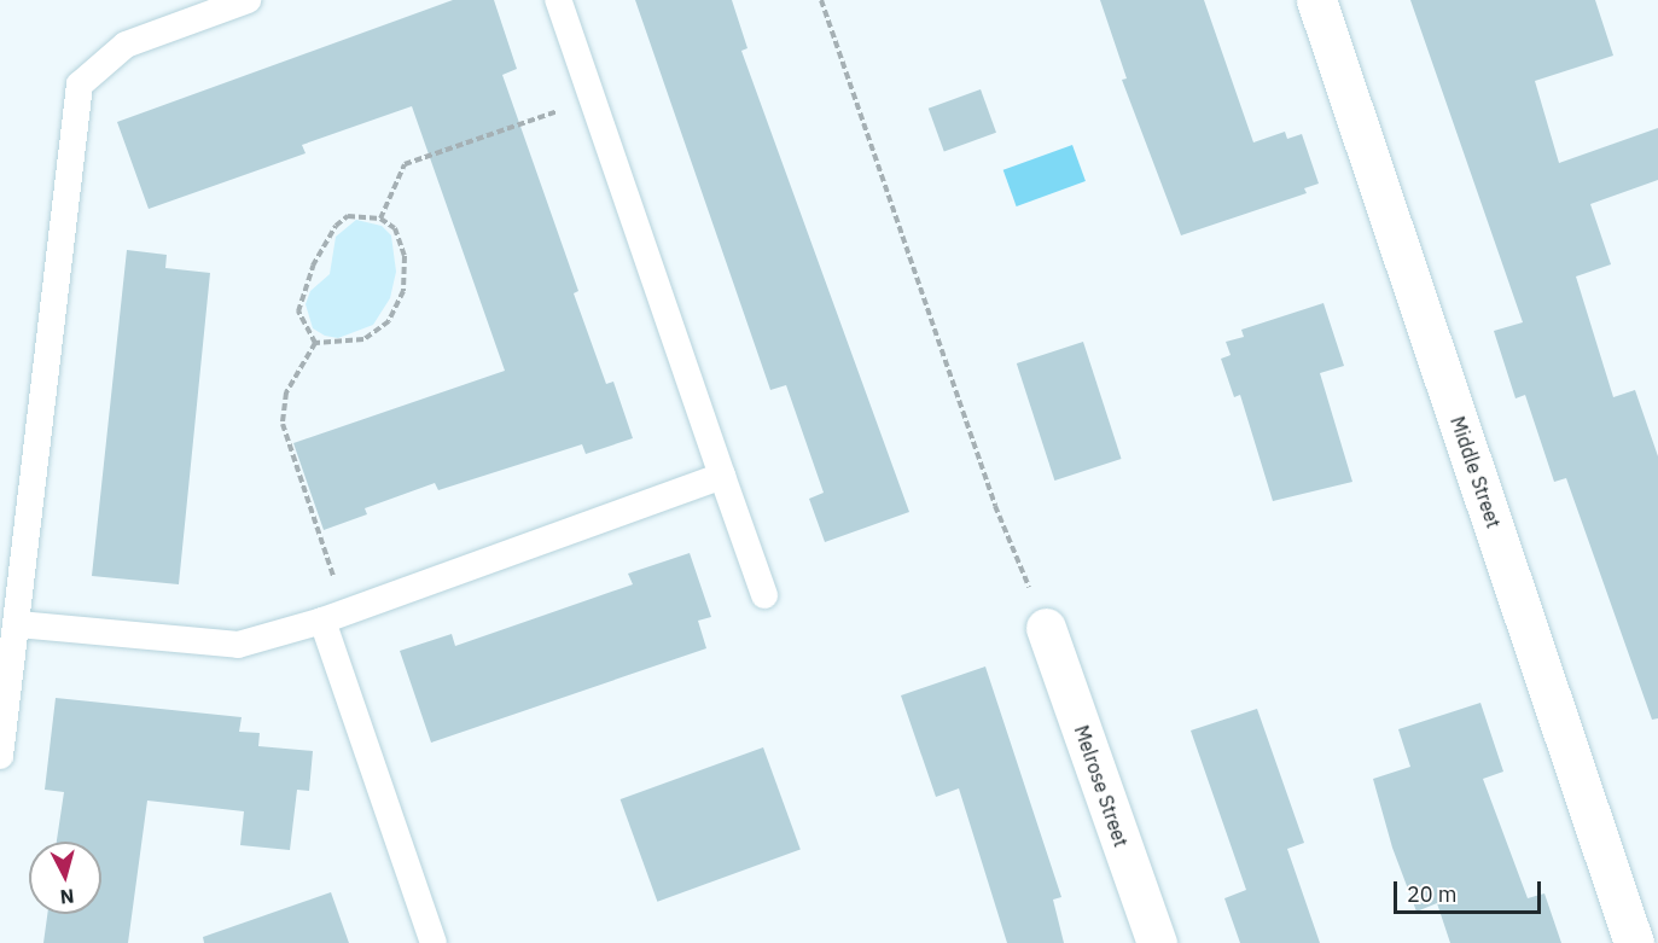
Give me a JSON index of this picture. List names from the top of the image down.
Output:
{
  "streets": {
    "street": ["Middle Street", "Melrose Street"]
  },
  "scale_bar": "20 m",
  "north": "bottom"
}
